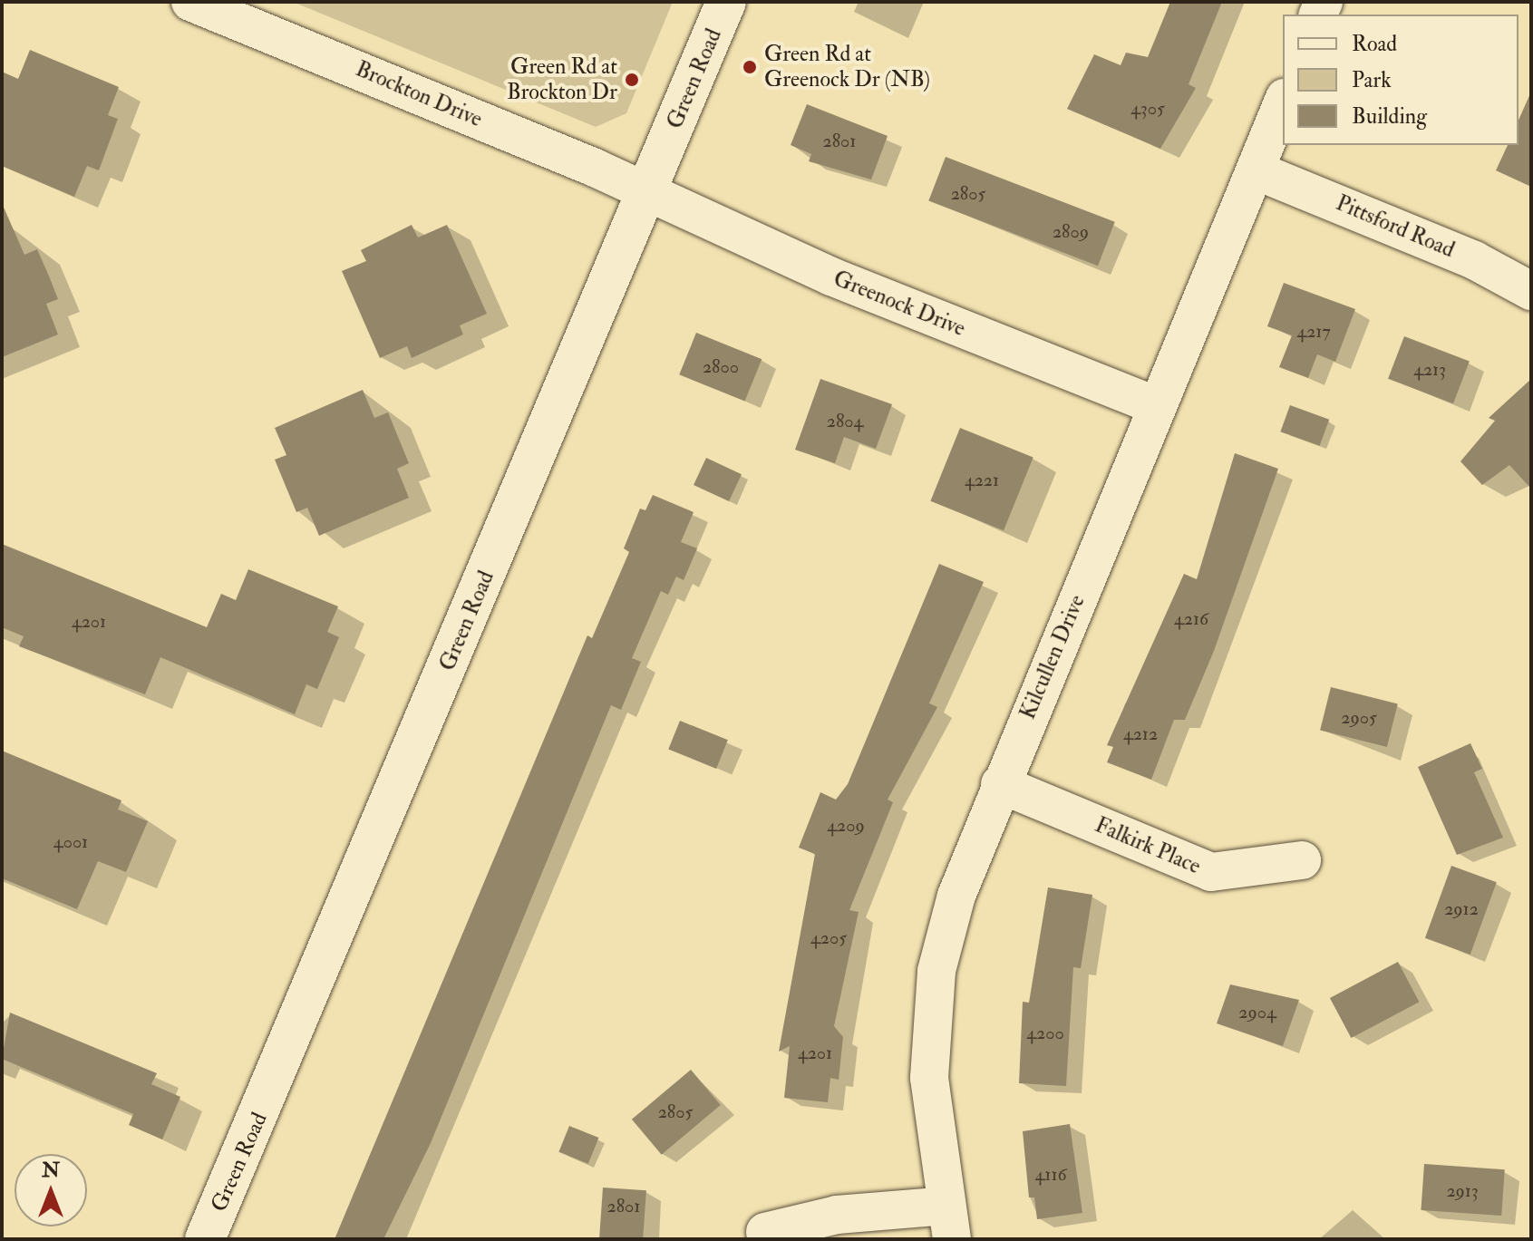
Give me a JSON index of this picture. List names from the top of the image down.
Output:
{
  "streets": {
    "street": [
      "Green Road",
      "Brockton Drive",
      "Pittsford Road",
      "Greenock Drive",
      "Kilcullen Drive",
      "Falkirk Place"
    ]
  },
  "crossings": [
    ["Green Road", "Brockton Drive"],
    ["Green Road", "Greenock Drive"],
    ["Brockton Drive", "Greenock Drive"],
    ["Pittsford Road", "Kilcullen Drive"],
    ["Greenock Drive", "Kilcullen Drive"],
    ["Kilcullen Drive", "Falkirk Place"]
  ],
  "places": ["Green Rd at Greenock Dr (NB)", "Green Rd at Brockton Dr"],
  "house_numbers": [
    "4305",
    "2801",
    "2805",
    "2809",
    "4217",
    "2800",
    "4213",
    "2804",
    "4221",
    "4216",
    "4201",
    "2905",
    "4212",
    "4209",
    "4001",
    "2912",
    "4205",
    "2904",
    "4200",
    "4201",
    "2805",
    "4116",
    "2913",
    "2801"
  ],
  "legend": ["Road", "Park", "Building"],
  "north": "top"
}
